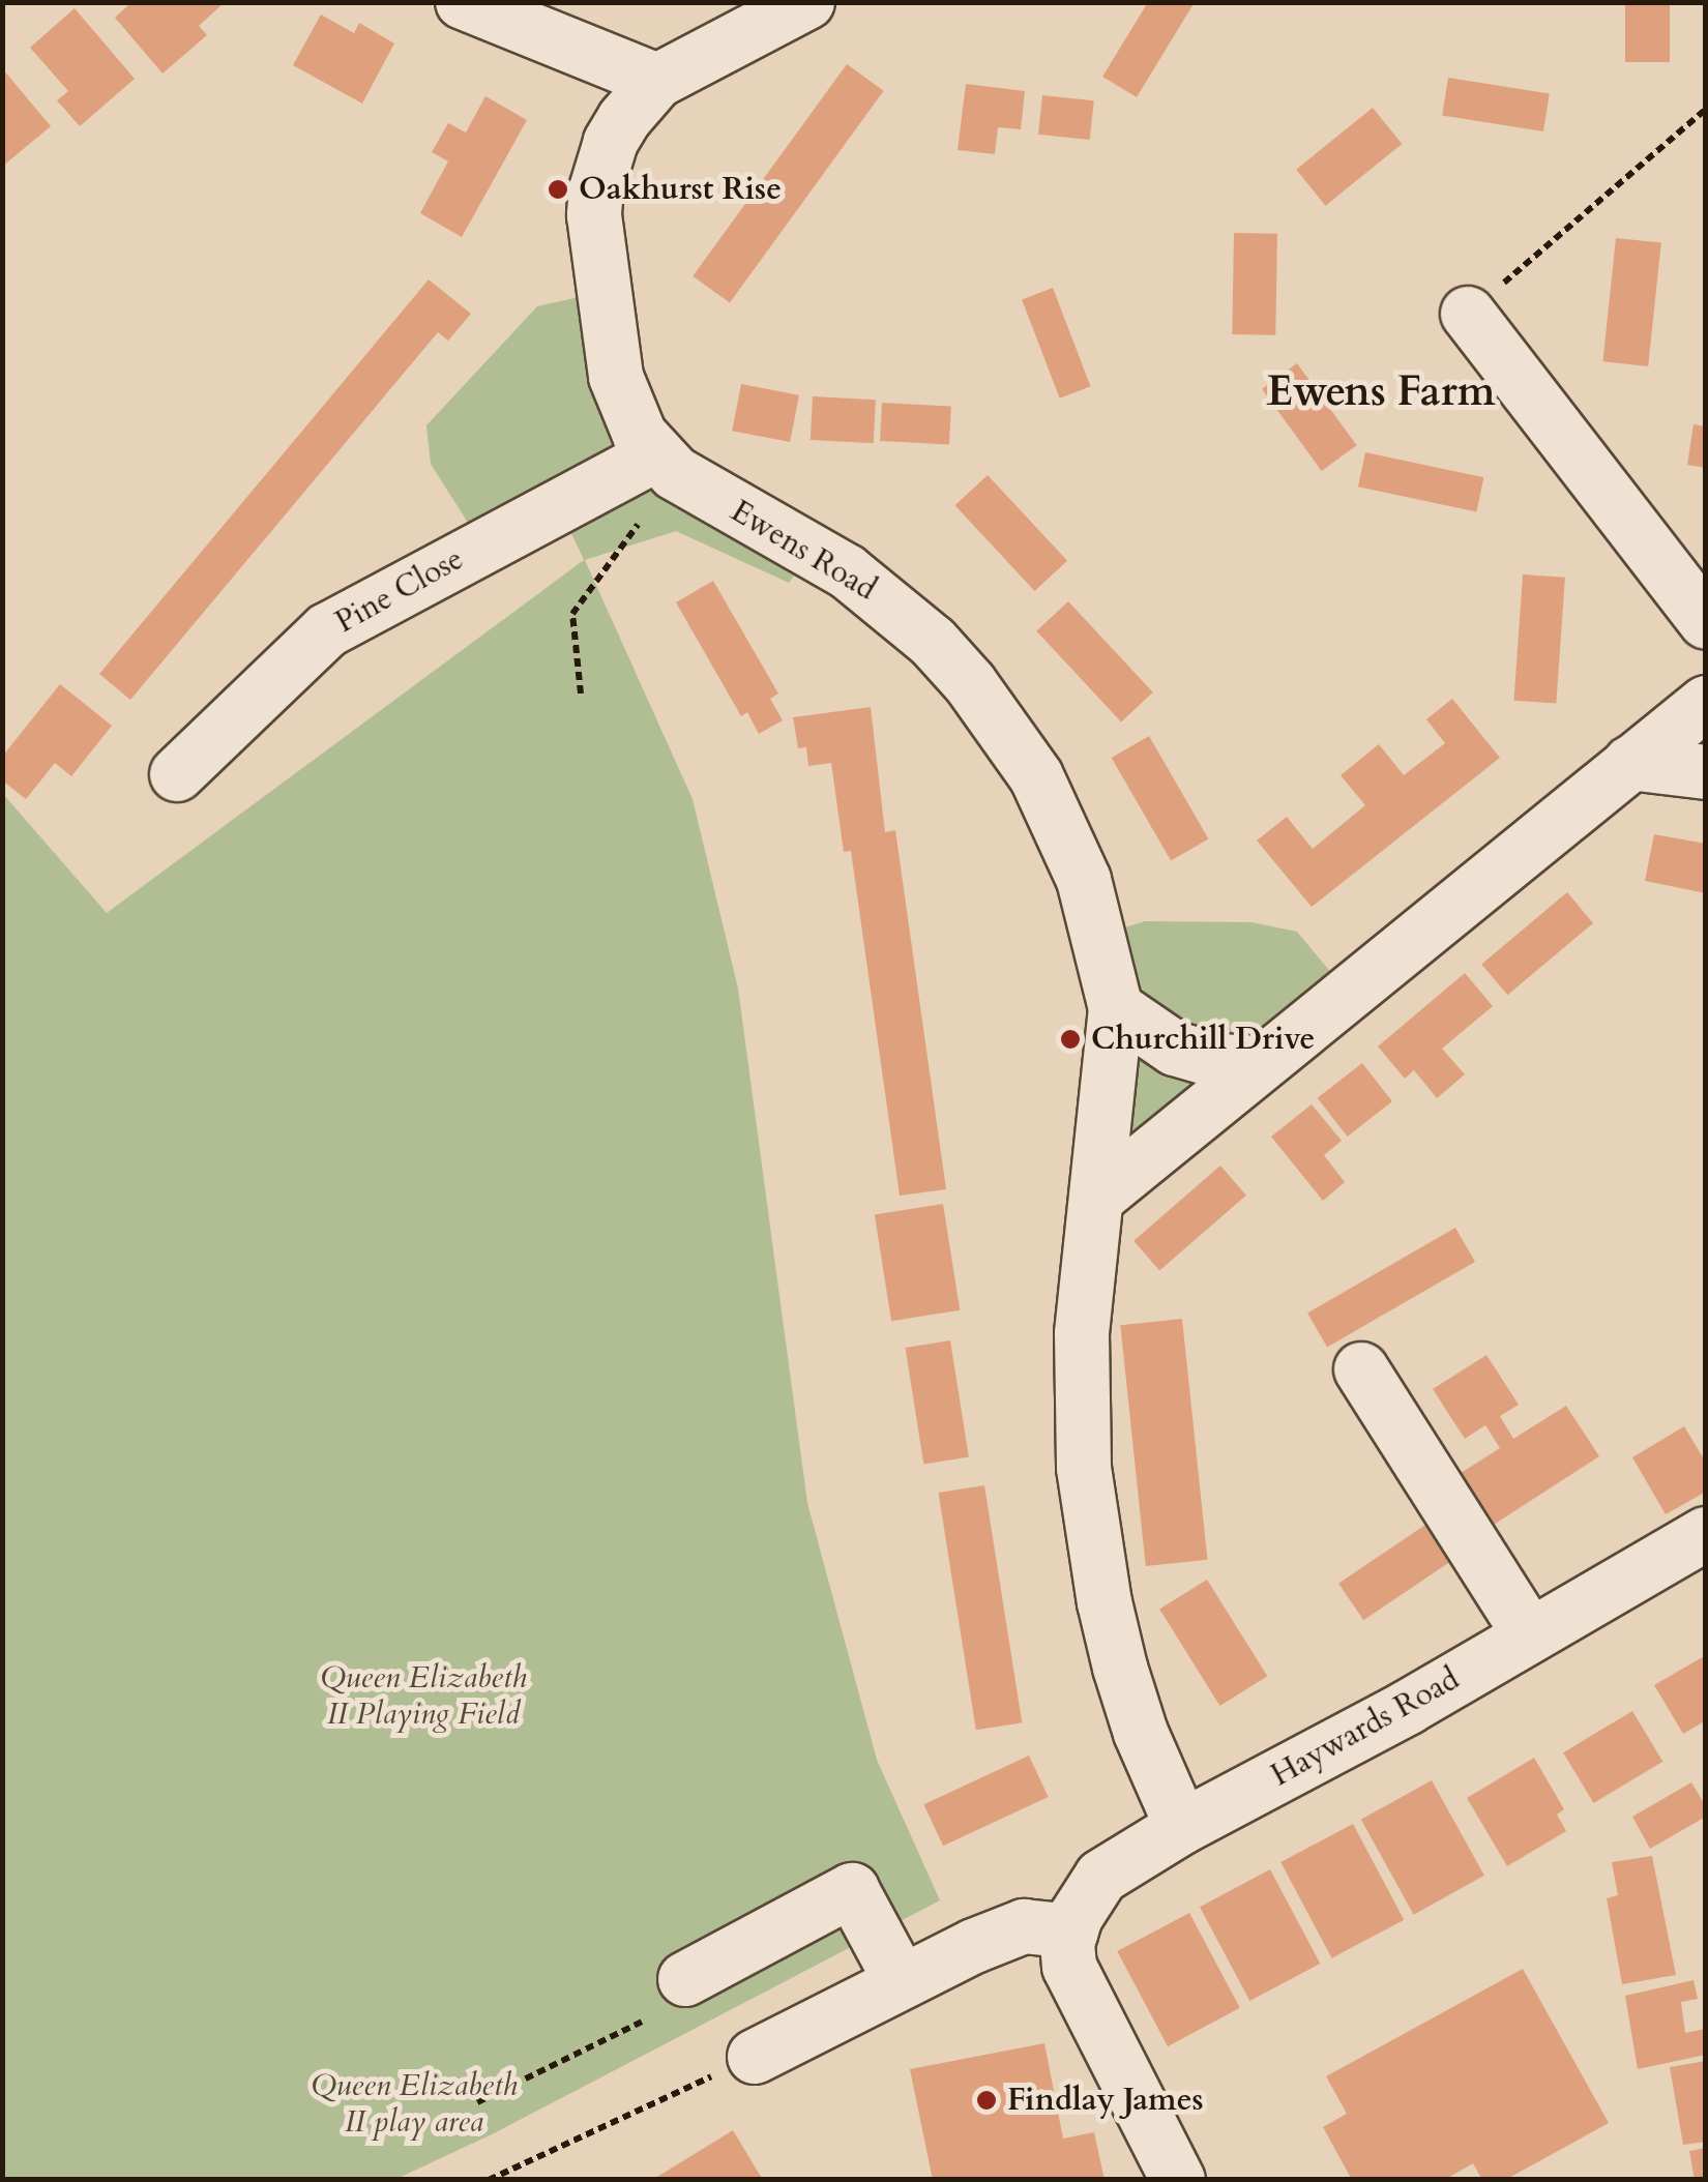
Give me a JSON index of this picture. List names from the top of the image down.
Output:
{
  "streets": {
    "street": ["Ewens Road", "Pine Close", "Haywards Road"]
  },
  "crossings": [
    ["Ewens Road", "Pine Close"]
  ],
  "districts": ["Ewens Farm"],
  "parks": ["Queen Elizabeth II Playing Field", "Queen Elizabeth II play area"],
  "places": ["Oakhurst Rise", "Churchill Drive", "Findlay James"]
}
